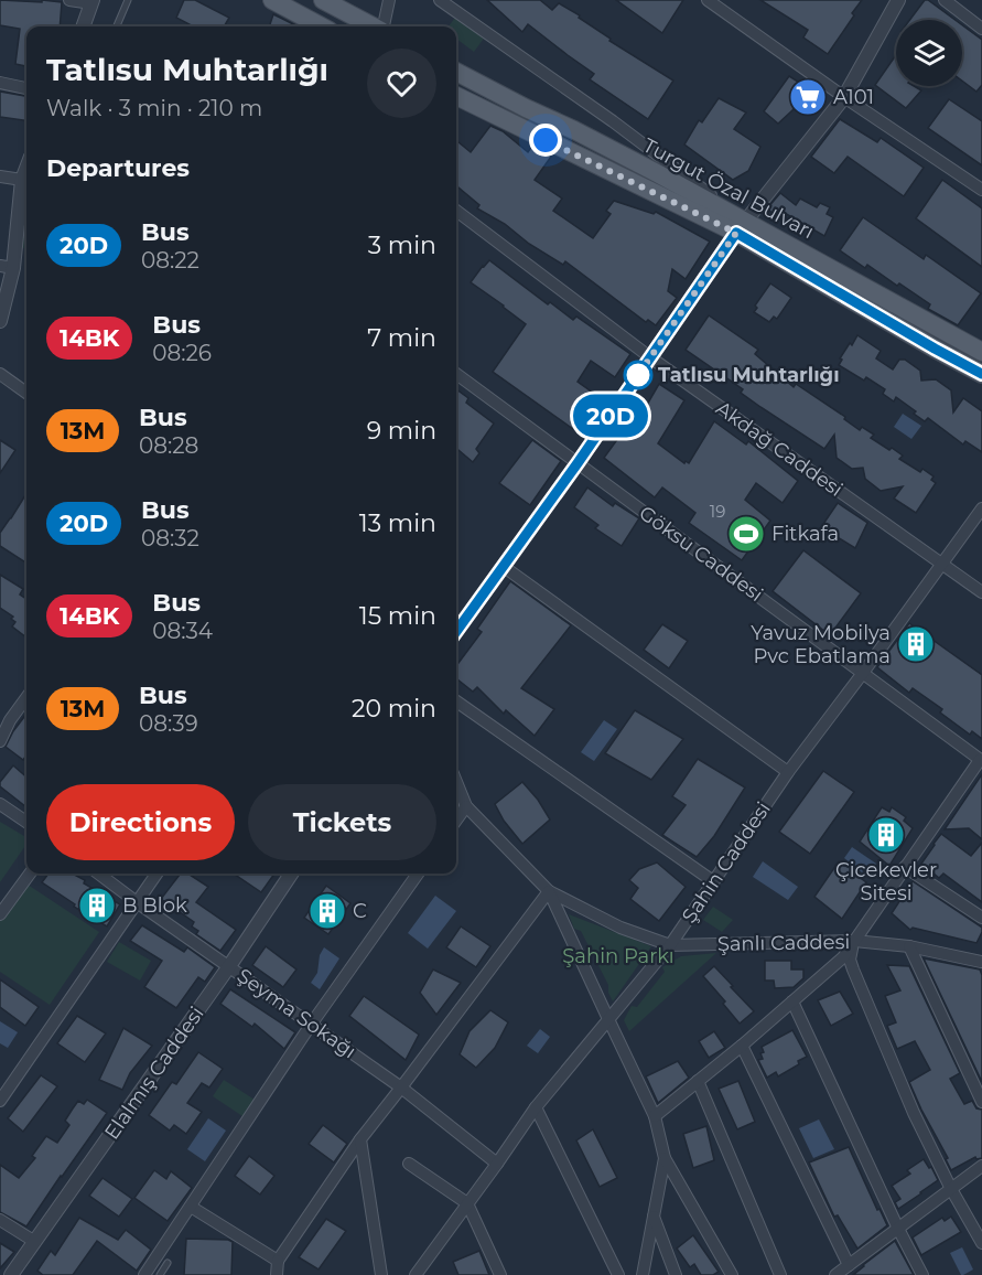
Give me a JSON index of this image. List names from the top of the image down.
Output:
{
  "streets": {
    "main road": ["Turgut Özal Bulvarı"],
    "street": [
      "Akdağ Caddesi",
      "Göksu Caddesi",
      "Şahin Caddesi",
      "Şanlı Caddesi",
      "Şeyma Sokağı",
      "Elalmış Caddesi"
    ]
  },
  "crossings": [
    ["Akdağ Caddesi", "Şahin Caddesi"],
    ["Göksu Caddesi", "Şahin Caddesi"],
    ["Şahin Caddesi", "Şanlı Caddesi"],
    ["Şahin Caddesi", "Şeyma Sokağı"],
    ["Şeyma Sokağı", "Elalmış Caddesi"]
  ],
  "parks": ["Şahin Parkı"],
  "places": {
    "supermarket": ["A101"],
    "other": ["Tatlısu Muhtarlığı"],
    "sports": ["Fitkafa"],
    "building": [
      "Yavuz Mobilya Pvc Ebatlama",
      "Çicekevler Sitesi",
      "B Blok",
      "C"
    ]
  },
  "lines": ["bus line 20D"],
  "house_numbers": ["19"],
  "page": {
    "on_map": "20D",
    "heading": [
      ["Tatlısu Muhtarlığı", "Walk · 3 min · 210 m"],
      "Departures"
    ],
    "list": [
      {
        "mark": "20D",
        "name": "Bus",
        "note": "08:22",
        "value": "3 min"
      },
      {
        "mark": "14BK",
        "name": "Bus",
        "note": "08:26",
        "value": "7 min"
      },
      {
        "mark": "13M",
        "name": "Bus",
        "note": "08:28",
        "value": "9 min"
      },
      {
        "mark": "20D",
        "name": "Bus",
        "note": "08:32",
        "value": "13 min"
      },
      {
        "mark": "14BK",
        "name": "Bus",
        "note": "08:34",
        "value": "15 min"
      },
      {
        "mark": "13M",
        "name": "Bus",
        "note": "08:39",
        "value": "20 min"
      }
    ],
    "buttons": ["Directions", "Tickets"]
  }
}
